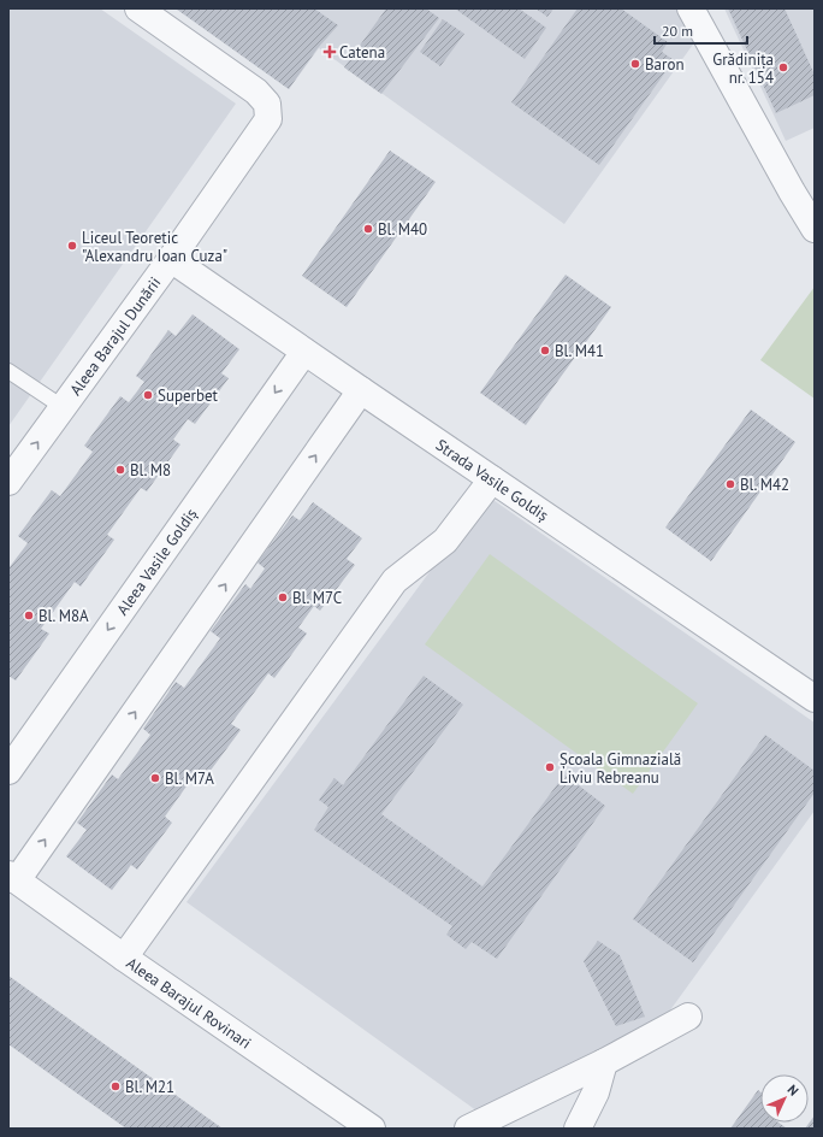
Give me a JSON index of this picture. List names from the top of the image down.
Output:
{
  "streets": {
    "street": [
      "Aleea Barajul Dunării",
      "Strada Vasile Goldiș",
      "Aleea Vasile Goldiș",
      "Aleea Barajul Rovinari"
    ]
  },
  "crossings": [
    ["Aleea Barajul Dunării", "Strada Vasile Goldiș"],
    ["Strada Vasile Goldiș", "Aleea Vasile Goldiș"]
  ],
  "places": {
    "health": ["Catena"],
    "other": [
      "Baron",
      "Grădinița nr. 154",
      "Bl. M40",
      "Liceul Teoretic \"Alexandru Ioan Cuza\"",
      "Bl. M41",
      "Superbet",
      "Bl. M8",
      "Bl. M42",
      "Bl. M7C",
      "Bl. M8A",
      "Școala Gimnazială Liviu Rebreanu",
      "Bl. M7A",
      "Bl. M21"
    ]
  },
  "scale_bar": "20 m",
  "north": "top right"
}
